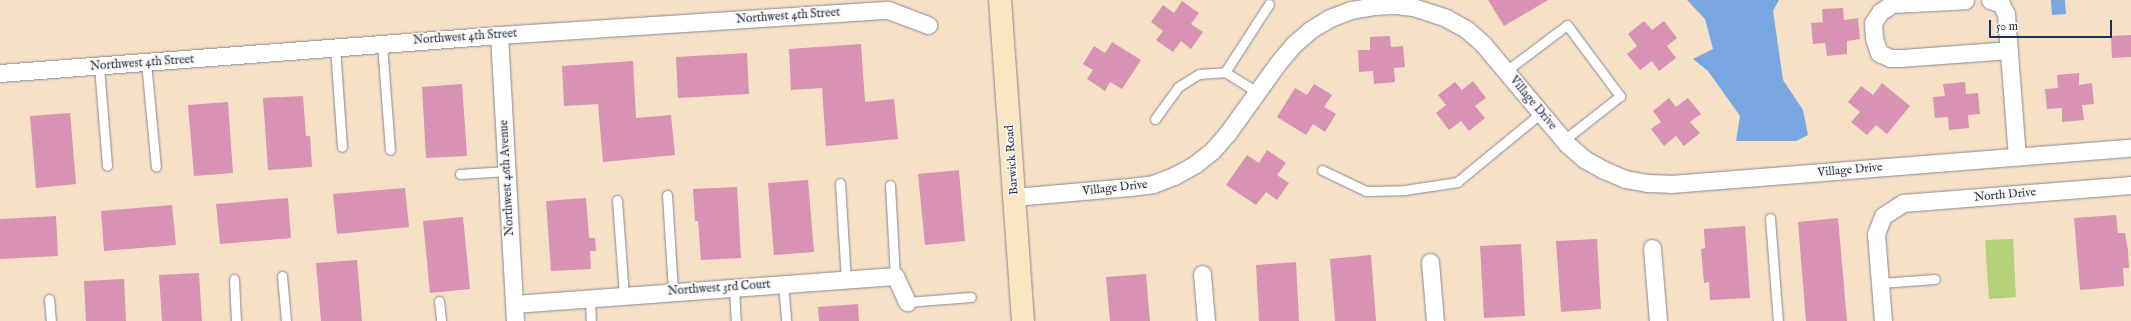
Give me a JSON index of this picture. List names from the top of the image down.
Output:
{
  "streets": {
    "street": [
      "Northwest 4th Street",
      "Village Drive",
      "Barwick Road",
      "Northwest 46th Avenue",
      "North Drive",
      "Northwest 3rd Court"
    ]
  },
  "crossings": [
    ["Northwest 4th Street", "Northwest 46th Avenue"],
    ["Village Drive", "Barwick Road"],
    ["Northwest 46th Avenue", "Northwest 3rd Court"]
  ],
  "scale_bar": "50 m"
}
